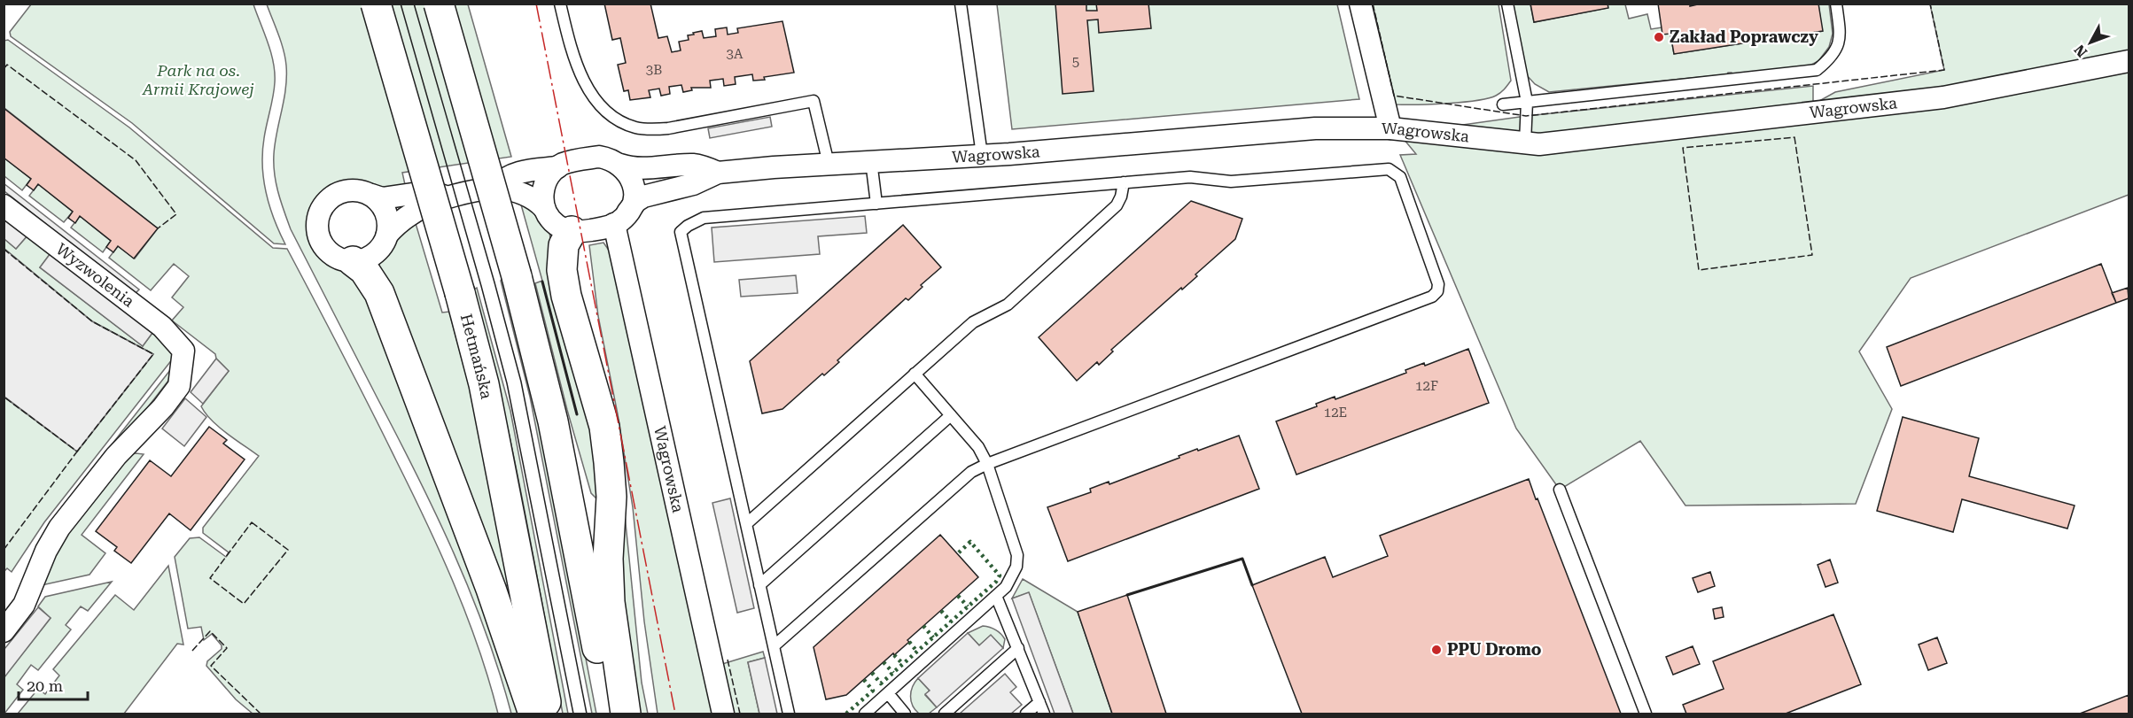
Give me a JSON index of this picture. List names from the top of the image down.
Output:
{
  "streets": {
    "street": ["Wagrowska", "Wyzwolenia", "Hetmańska"]
  },
  "parks": ["Park na os. Armii Krajowej"],
  "places": ["Zakład Poprawczy", "PPU Dromo"],
  "house_numbers": [
    "3A",
    "5",
    "3B",
    "12F",
    "12E"
  ],
  "scale_bar": "20 m",
  "north": "bottom left"
}
